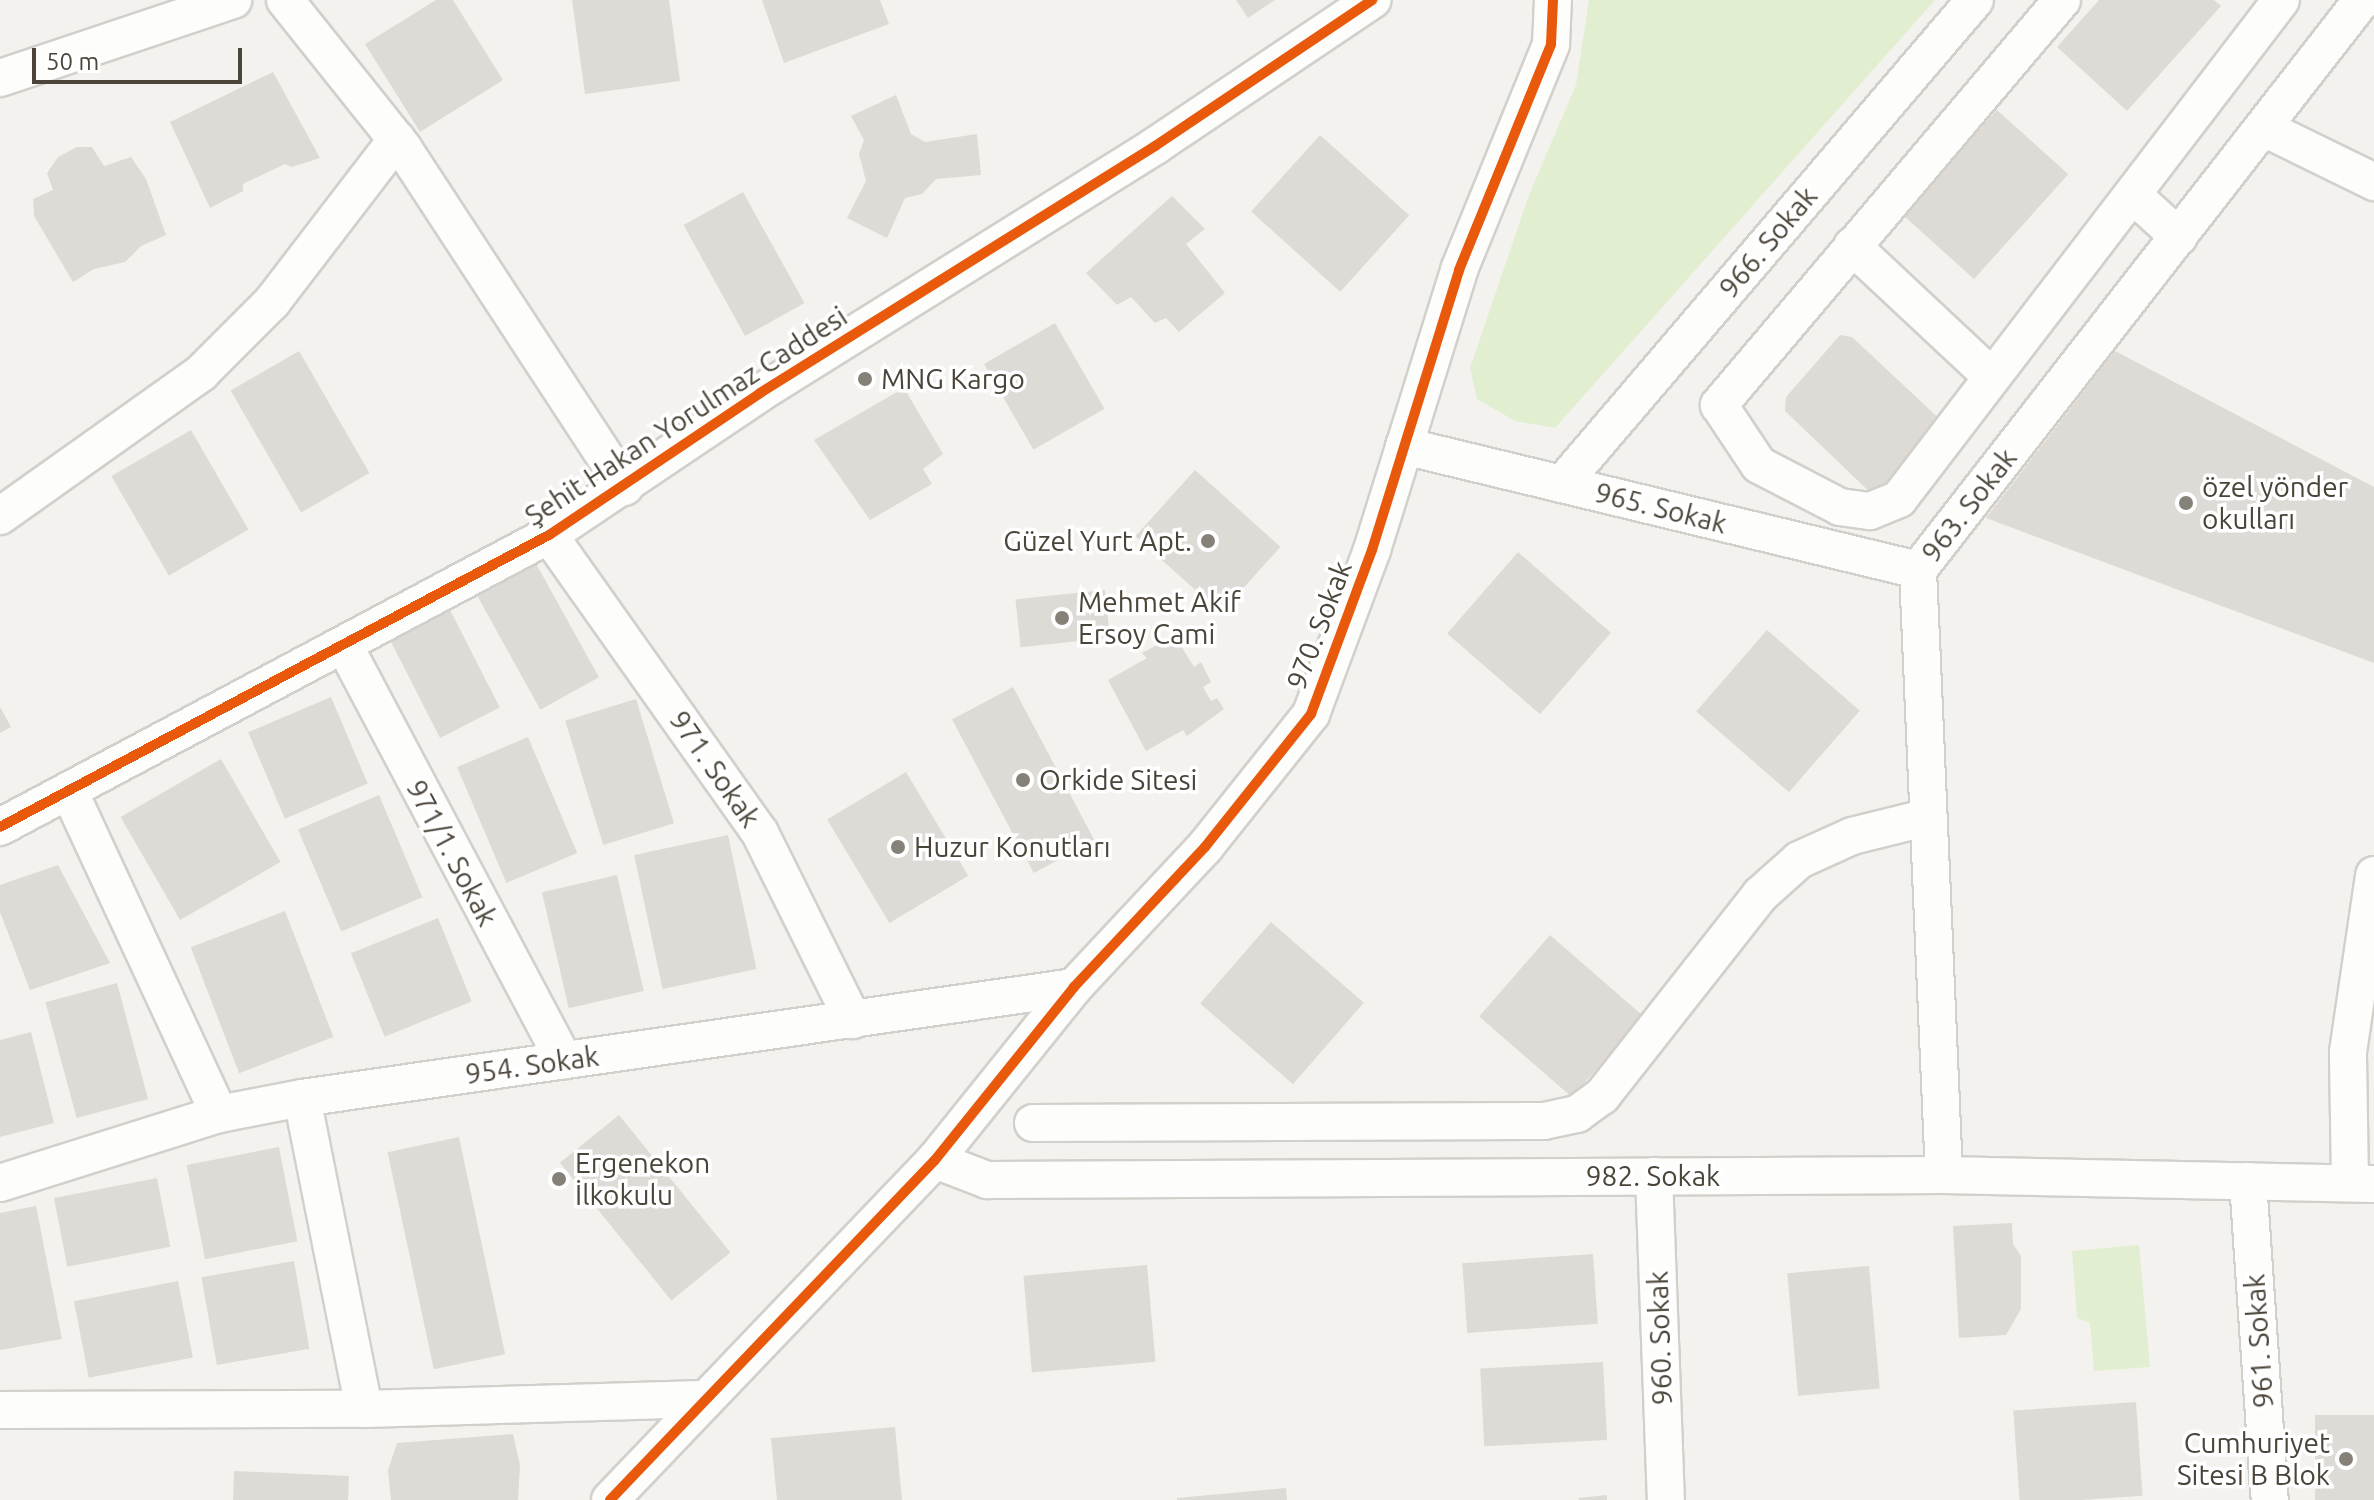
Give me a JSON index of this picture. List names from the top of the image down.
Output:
{
  "streets": {
    "street": [
      "966. Sokak",
      "Şehit Hakan Yorulmaz Caddesi",
      "963. Sokak",
      "965. Sokak",
      "970. Sokak",
      "971. Sokak",
      "971/1. Sokak",
      "954. Sokak",
      "982. Sokak",
      "960. Sokak",
      "961. Sokak"
    ]
  },
  "crossings": [
    ["966. Sokak", "965. Sokak"],
    ["Şehit Hakan Yorulmaz Caddesi", "971. Sokak"],
    ["Şehit Hakan Yorulmaz Caddesi", "971/1. Sokak"],
    ["963. Sokak", "965. Sokak"],
    ["963. Sokak", "982. Sokak"],
    ["965. Sokak", "970. Sokak"],
    ["970. Sokak", "954. Sokak"],
    ["970. Sokak", "982. Sokak"],
    ["971. Sokak", "954. Sokak"],
    ["971/1. Sokak", "954. Sokak"],
    ["982. Sokak", "960. Sokak"],
    ["982. Sokak", "961. Sokak"]
  ],
  "places": [
    "MNG Kargo",
    "özel yönder okulları",
    "Güzel Yurt Apt.",
    "Mehmet Akif Ersoy Cami",
    "Orkide Sitesi",
    "Huzur Konutları",
    "Ergenekon İlkokulu",
    "Cumhuriyet Sitesi B Blok"
  ],
  "scale_bar": "50 m"
}
